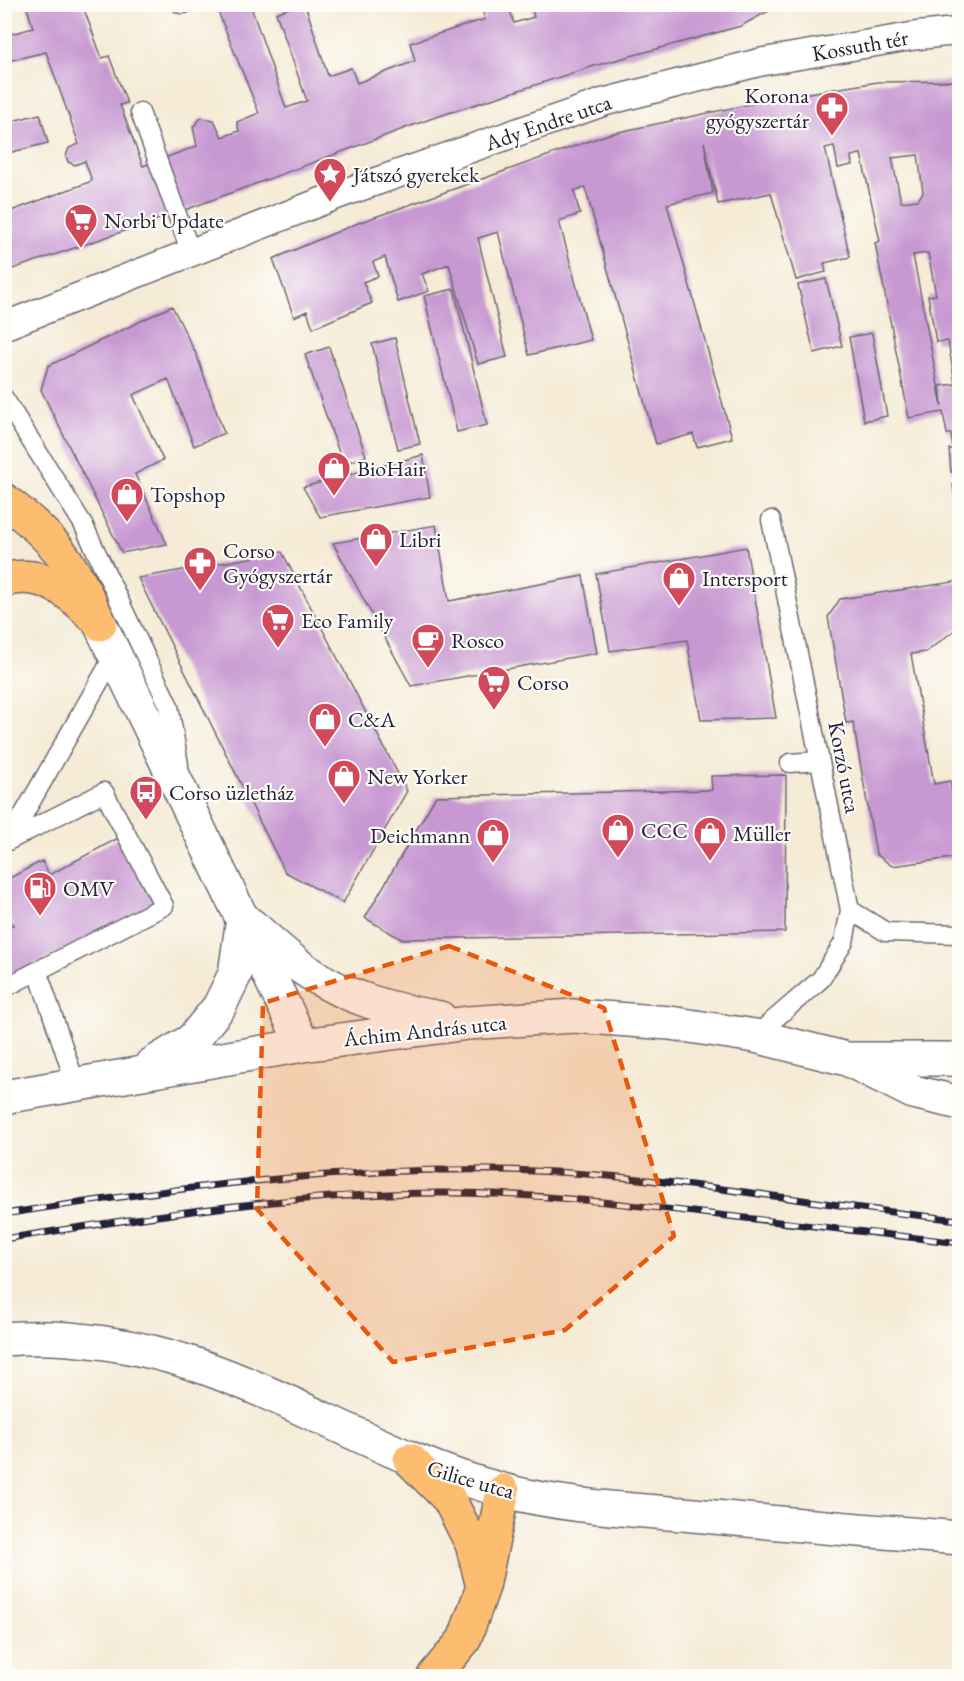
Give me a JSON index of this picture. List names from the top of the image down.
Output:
{
  "streets": {
    "street": [
      "Kossuth tér",
      "Ady Endre utca",
      "Áchim András utca",
      "Gilice utca"
    ],
    "lane": ["Korzó utca"]
  },
  "crossings": [
    ["Kossuth tér", "Ady Endre utca"]
  ],
  "places": {
    "pharmacy": ["Korona gyógyszertár", "Corso Gyógyszertár"],
    "place": ["Játszó gyerekek"],
    "supermarket": ["Norbi Update", "Eco Family", "Corso"],
    "shop": [
      "BioHair",
      "Topshop",
      "Libri",
      "Intersport",
      "C&A",
      "New Yorker",
      "CCC",
      "Müller",
      "Deichmann"
    ],
    "cafe": ["Rosco"],
    "bus stop": ["Corso üzletház"],
    "fuel station": ["OMV"]
  }
}
